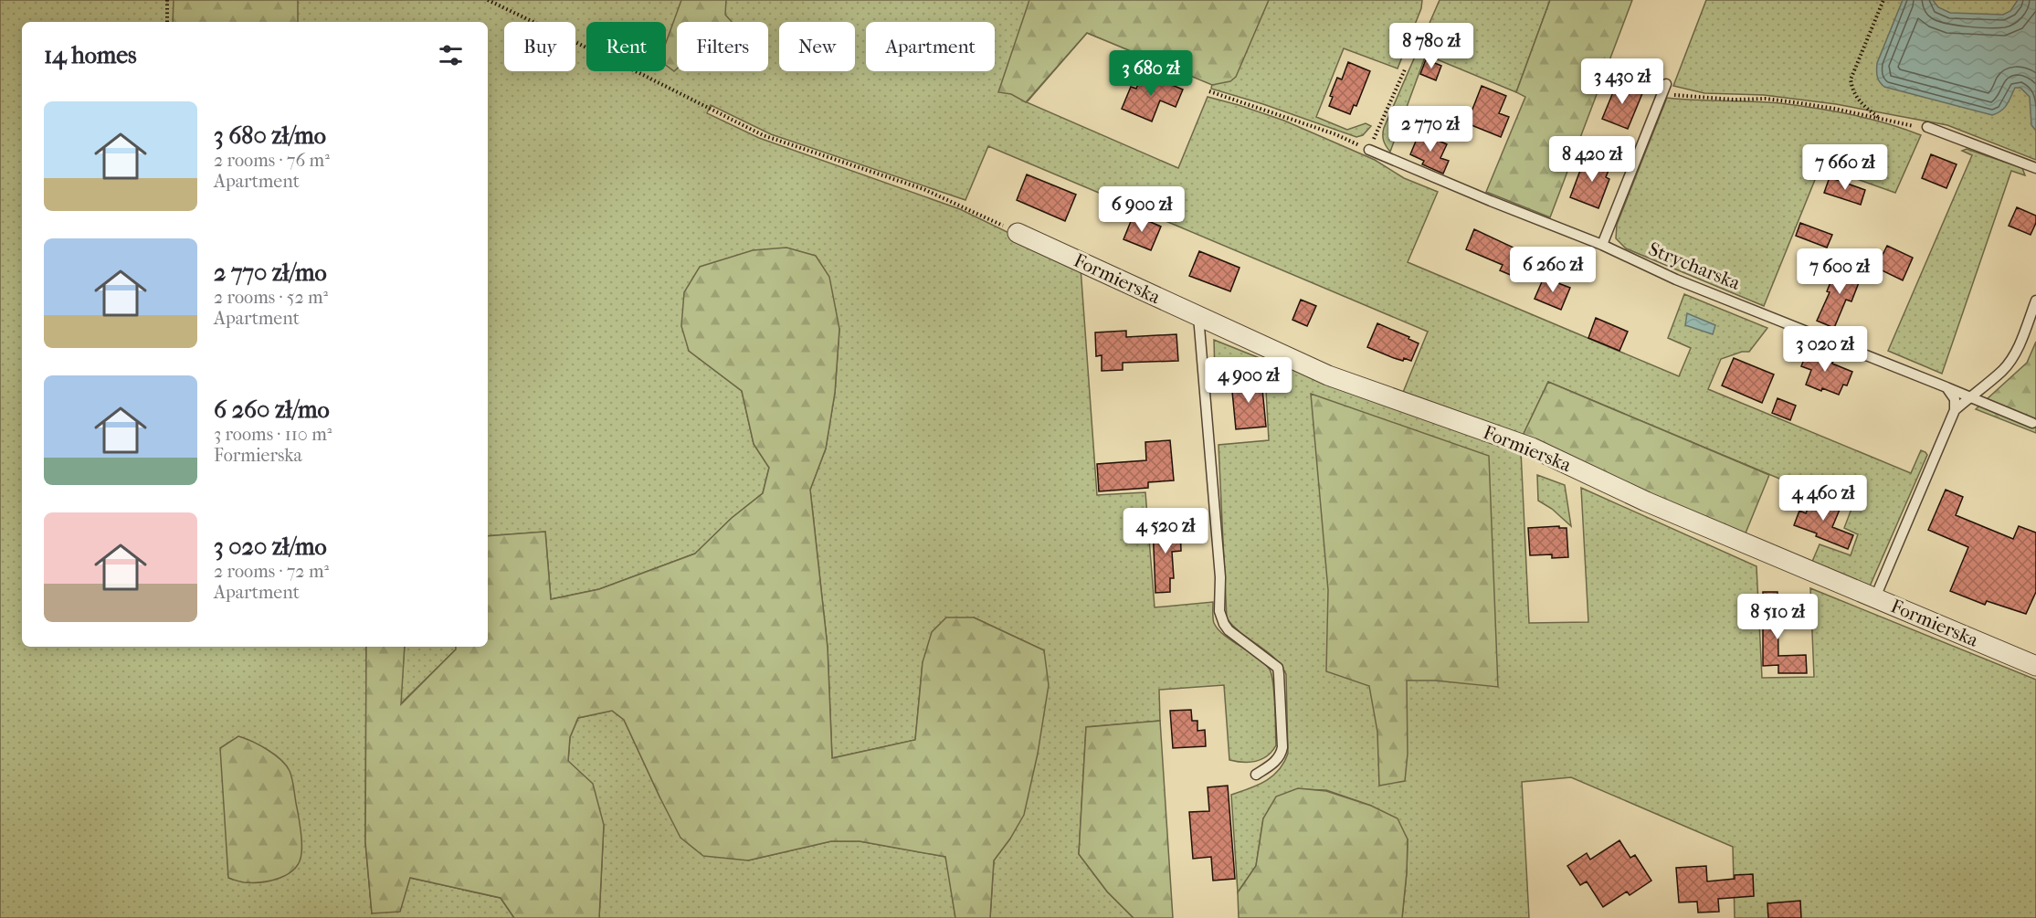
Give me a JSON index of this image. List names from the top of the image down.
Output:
{
  "streets": {
    "street": ["Formierska"],
    "lane": ["Strycharska"]
  },
  "page": {
    "chip": [
      "Buy",
      "Rent",
      "Filters",
      "New",
      "Apartment"
    ],
    "heading": "14 homes",
    "price": [
      "8 780 zł",
      "3 680 zł",
      "3 430 zł",
      "2 770 zł",
      "8 420 zł",
      "7 660 zł",
      "6 900 zł",
      "6 260 zł",
      "7 600 zł",
      "3 020 zł",
      "4 900 zł",
      "4 460 zł",
      "4 520 zł",
      "8 510 zł"
    ],
    "list": [
      {
        "name": "3 680 zł/mo",
        "note": "2 rooms · 76 m² · Apartment"
      },
      {
        "name": "2 770 zł/mo",
        "note": "2 rooms · 52 m² · Apartment"
      },
      {
        "name": "6 260 zł/mo",
        "note": "3 rooms · 110 m² · Formierska"
      },
      {
        "name": "3 020 zł/mo",
        "note": "2 rooms · 72 m² · Apartment"
      }
    ]
  }
}
